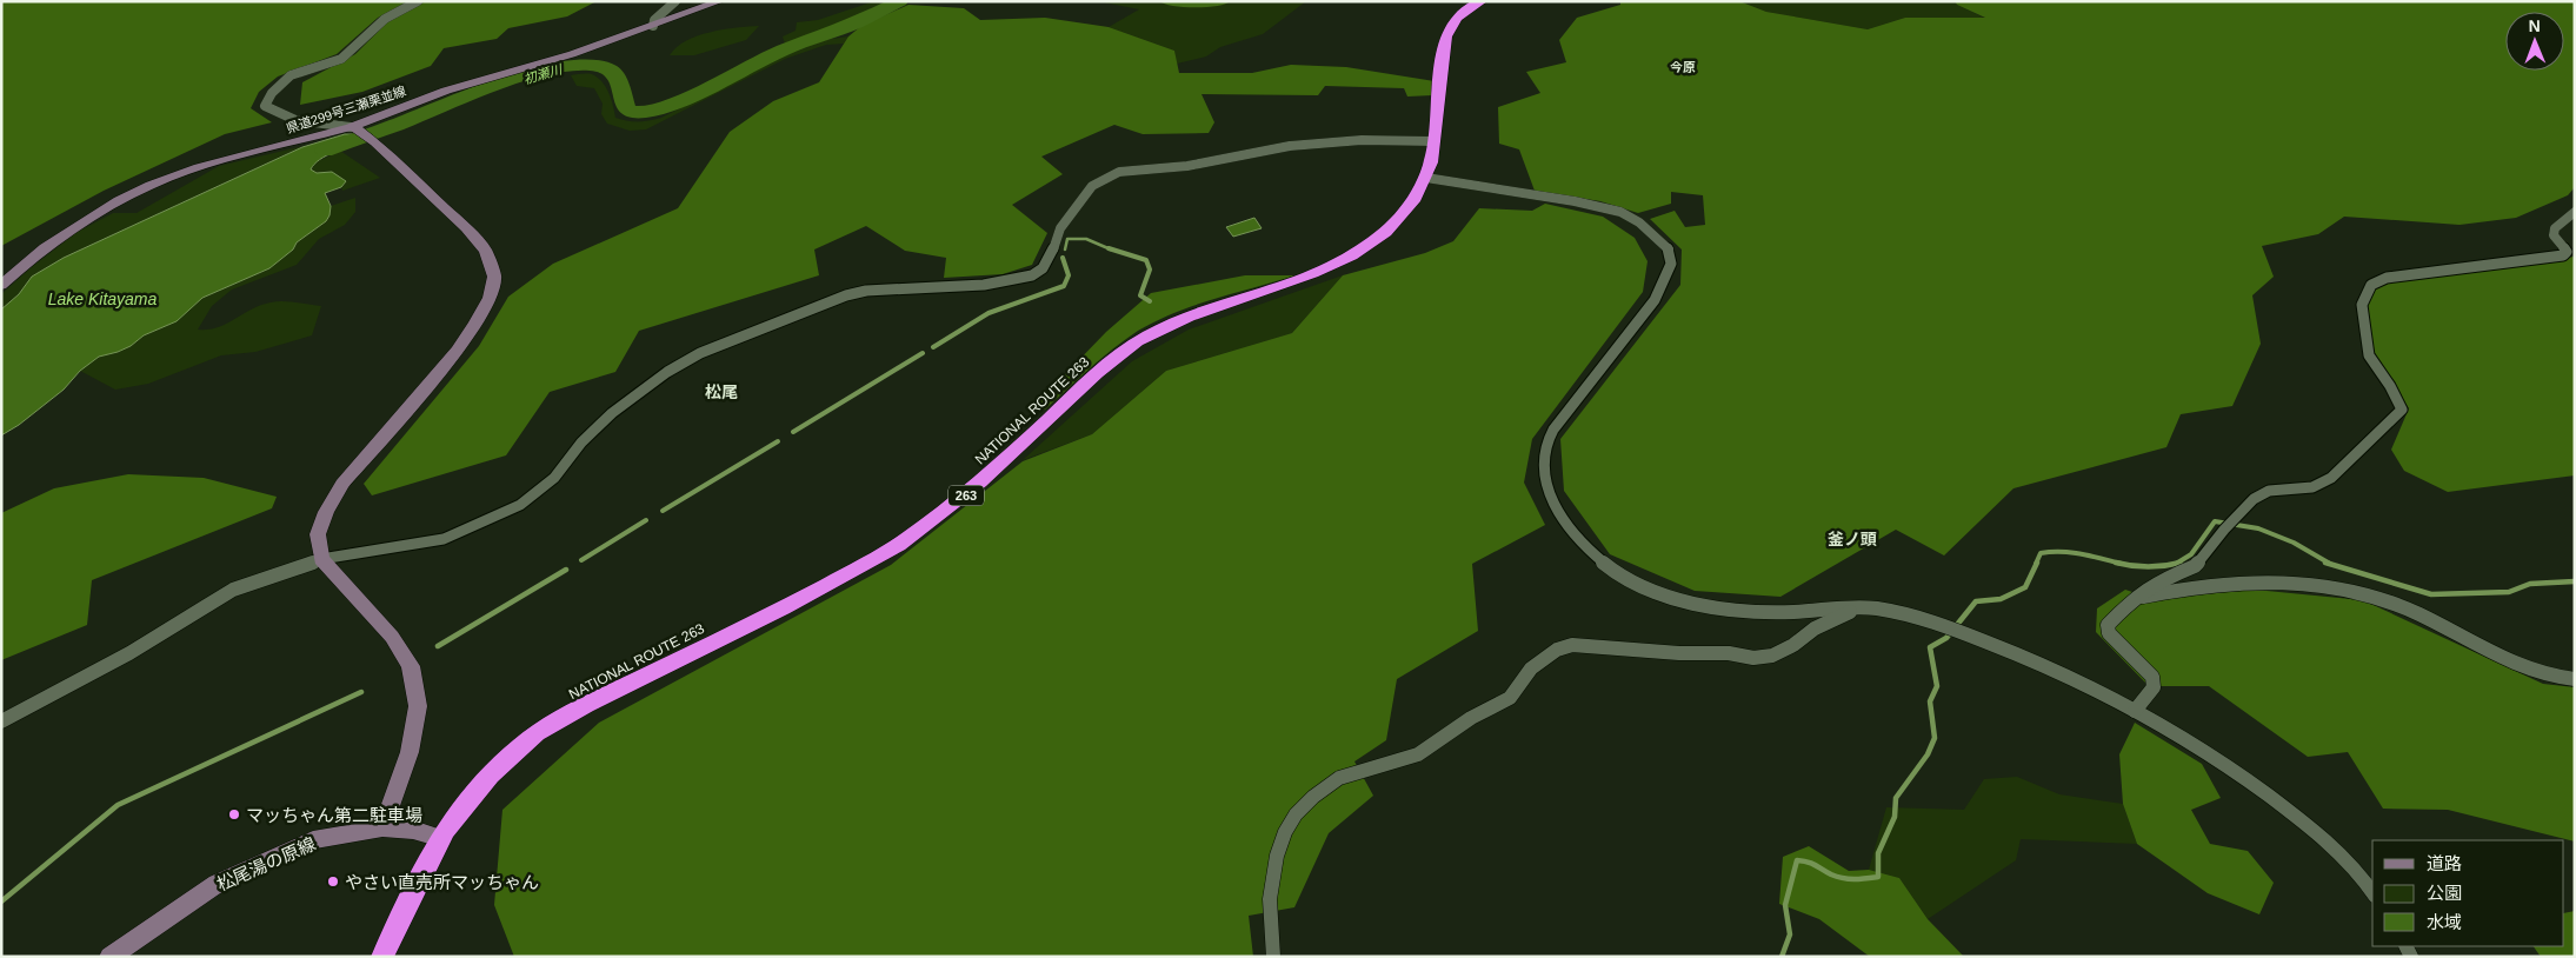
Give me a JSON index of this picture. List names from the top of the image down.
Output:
{
  "streets": {
    "highway": ["NATIONAL ROUTE 263", "263"],
    "street": ["県道299号三瀬栗並線", "松尾湯の原線"]
  },
  "crossings": [
    ["NATIONAL ROUTE 263", "松尾湯の原線"]
  ],
  "districts": ["今原", "松尾", "釜ノ頭"],
  "water": ["初瀬川", "Lake Kitayama"],
  "places": ["マッちゃん第二駐車場", "やさい直売所マッちゃん"],
  "legend": ["道路", "公園", "水域"],
  "north": "top"
}
